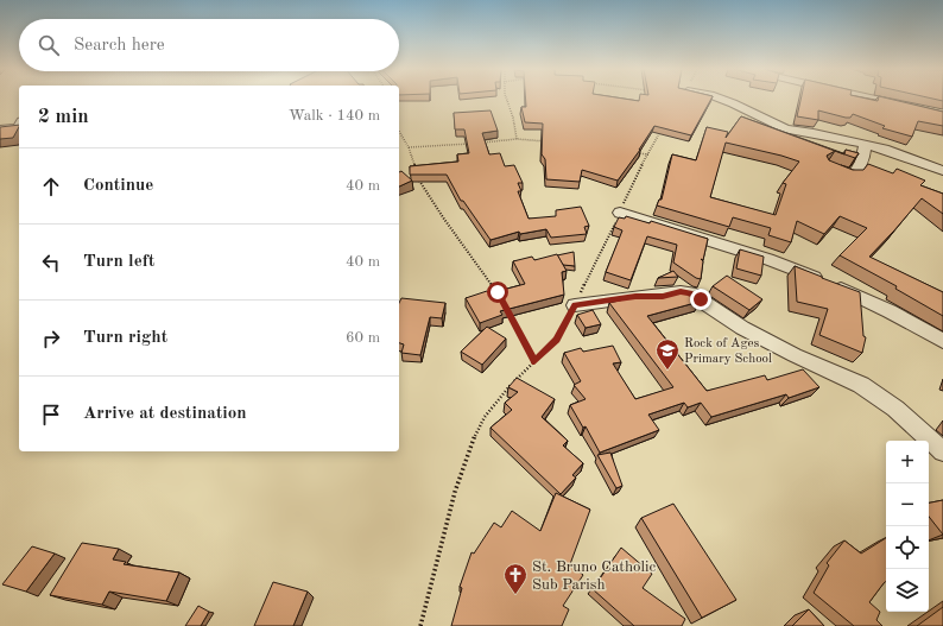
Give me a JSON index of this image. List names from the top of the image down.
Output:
{
  "places": {
    "school or university": ["Rock of Ages Primary School"],
    "church": ["St. Bruno Catholic Sub Parish"]
  },
  "page": {
    "search": "Search here",
    "heading": ["2 min", "Walk · 140 m"],
    "list": [
      ["Continue", "40 m"],
      ["Turn left", "40 m"],
      ["Turn right", "60 m"],
      "Arrive at destination"
    ],
    "map_buttons": ["+", "−"]
  }
}
